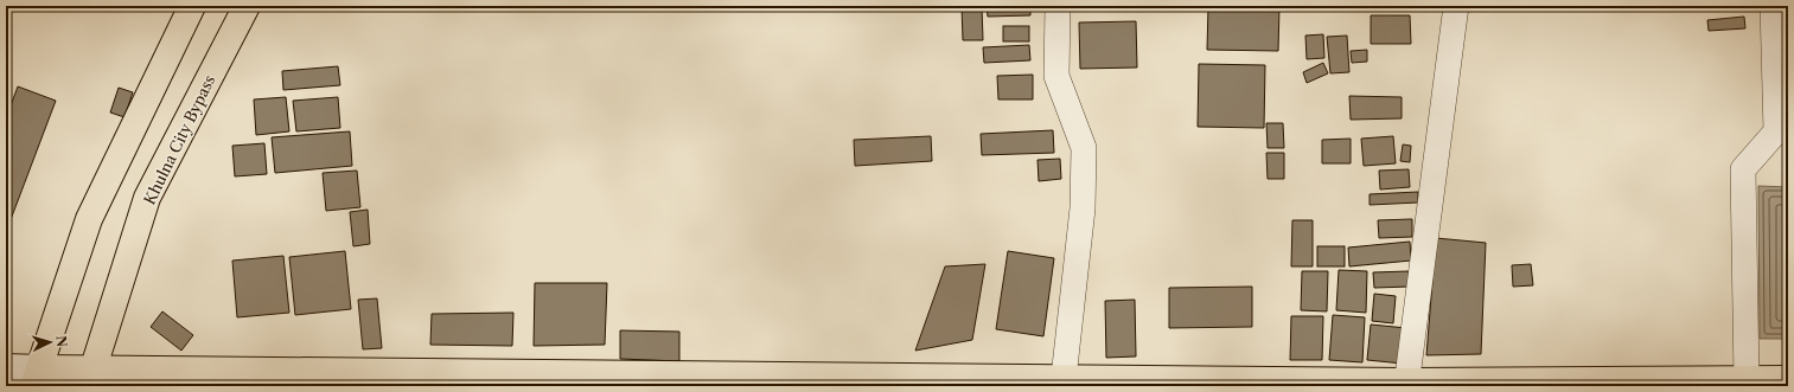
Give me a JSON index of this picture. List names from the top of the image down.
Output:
{
  "streets": {
    "main road": ["Khulna City Bypass"]
  },
  "north": "right"
}
